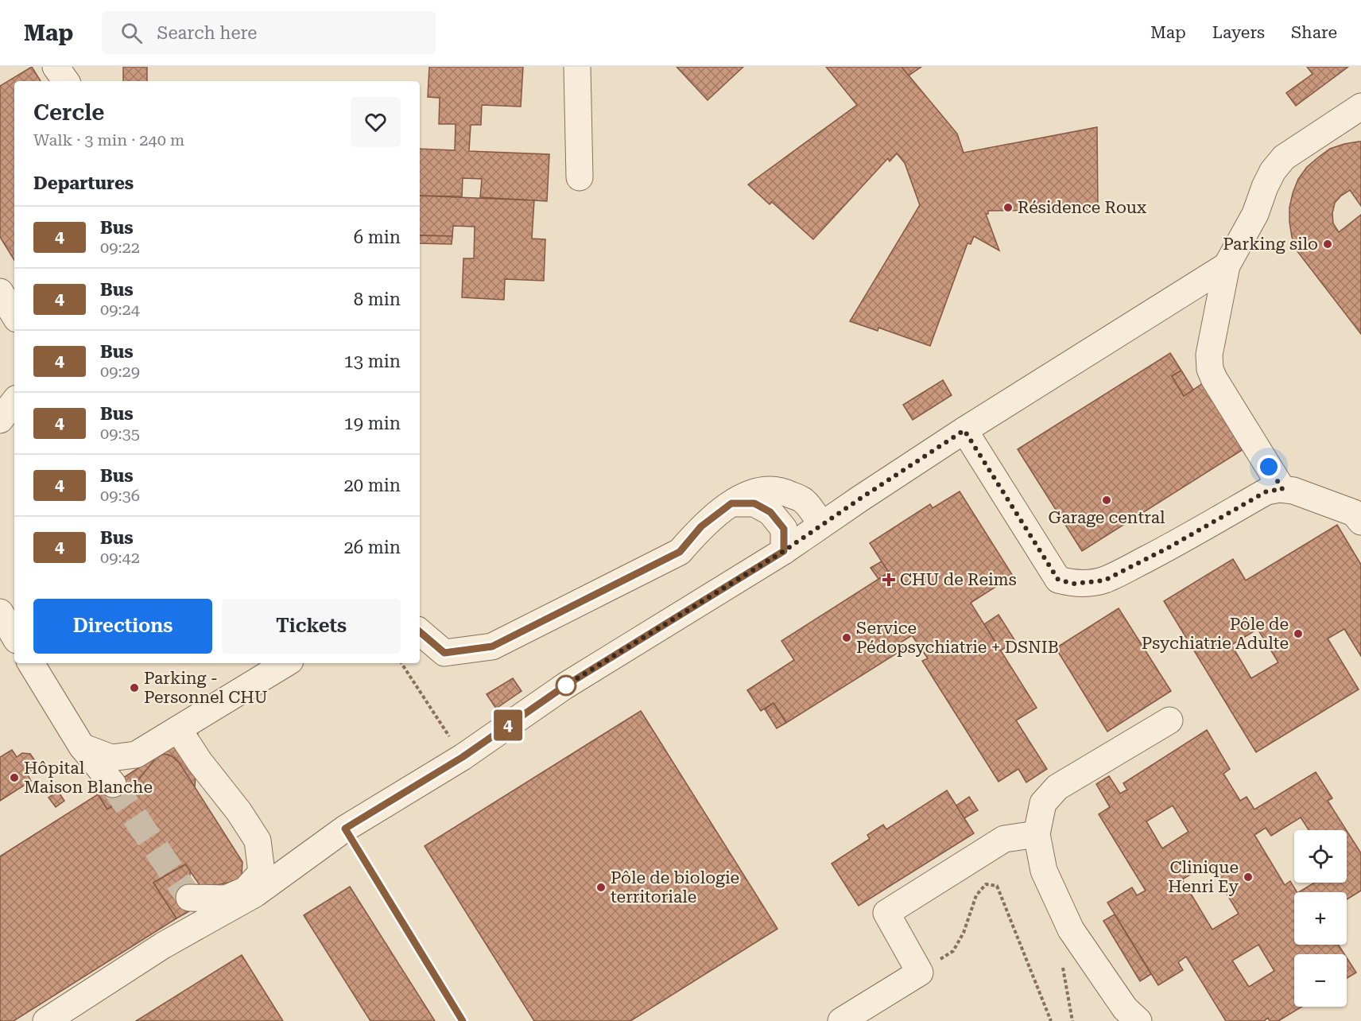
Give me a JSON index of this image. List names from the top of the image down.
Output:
{
  "places": {
    "other": [
      "Résidence Roux",
      "Parking silo",
      "Garage central",
      "Pôle de Psychiatrie Adulte",
      "Service Pédopsychiatrie + DSNIB",
      "Parking - Personnel CHU",
      "Hôpital Maison Blanche",
      "Clinique Henri Ey",
      "Pôle de biologie territoriale"
    ],
    "health": ["CHU de Reims"]
  },
  "lines": ["bus line 4"],
  "page": {
    "header": "Map",
    "search": "Search here",
    "nav": ["Map", "Layers", "Share"],
    "on_map": "4",
    "heading": [
      ["Cercle", "Walk · 3 min · 240 m"],
      "Departures"
    ],
    "list": [
      {
        "mark": "4",
        "name": "Bus",
        "note": "09:22",
        "value": "6 min"
      },
      {
        "mark": "4",
        "name": "Bus",
        "note": "09:24",
        "value": "8 min"
      },
      {
        "mark": "4",
        "name": "Bus",
        "note": "09:29",
        "value": "13 min"
      },
      {
        "mark": "4",
        "name": "Bus",
        "note": "09:35",
        "value": "19 min"
      },
      {
        "mark": "4",
        "name": "Bus",
        "note": "09:36",
        "value": "20 min"
      },
      {
        "mark": "4",
        "name": "Bus",
        "note": "09:42",
        "value": "26 min"
      }
    ],
    "buttons": ["Directions", "Tickets"],
    "map_buttons": ["+", "−"]
  }
}
